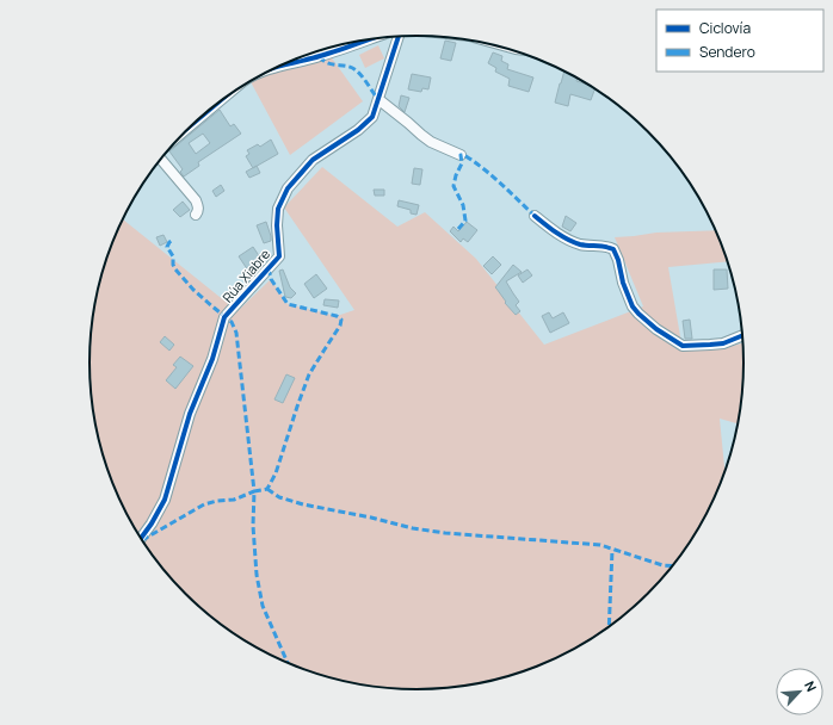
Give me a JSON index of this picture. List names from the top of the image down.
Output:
{
  "streets": {
    "street": ["Rúa Xiabre"]
  },
  "legend": ["Ciclovía", "Sendero"],
  "north": "top right"
}
